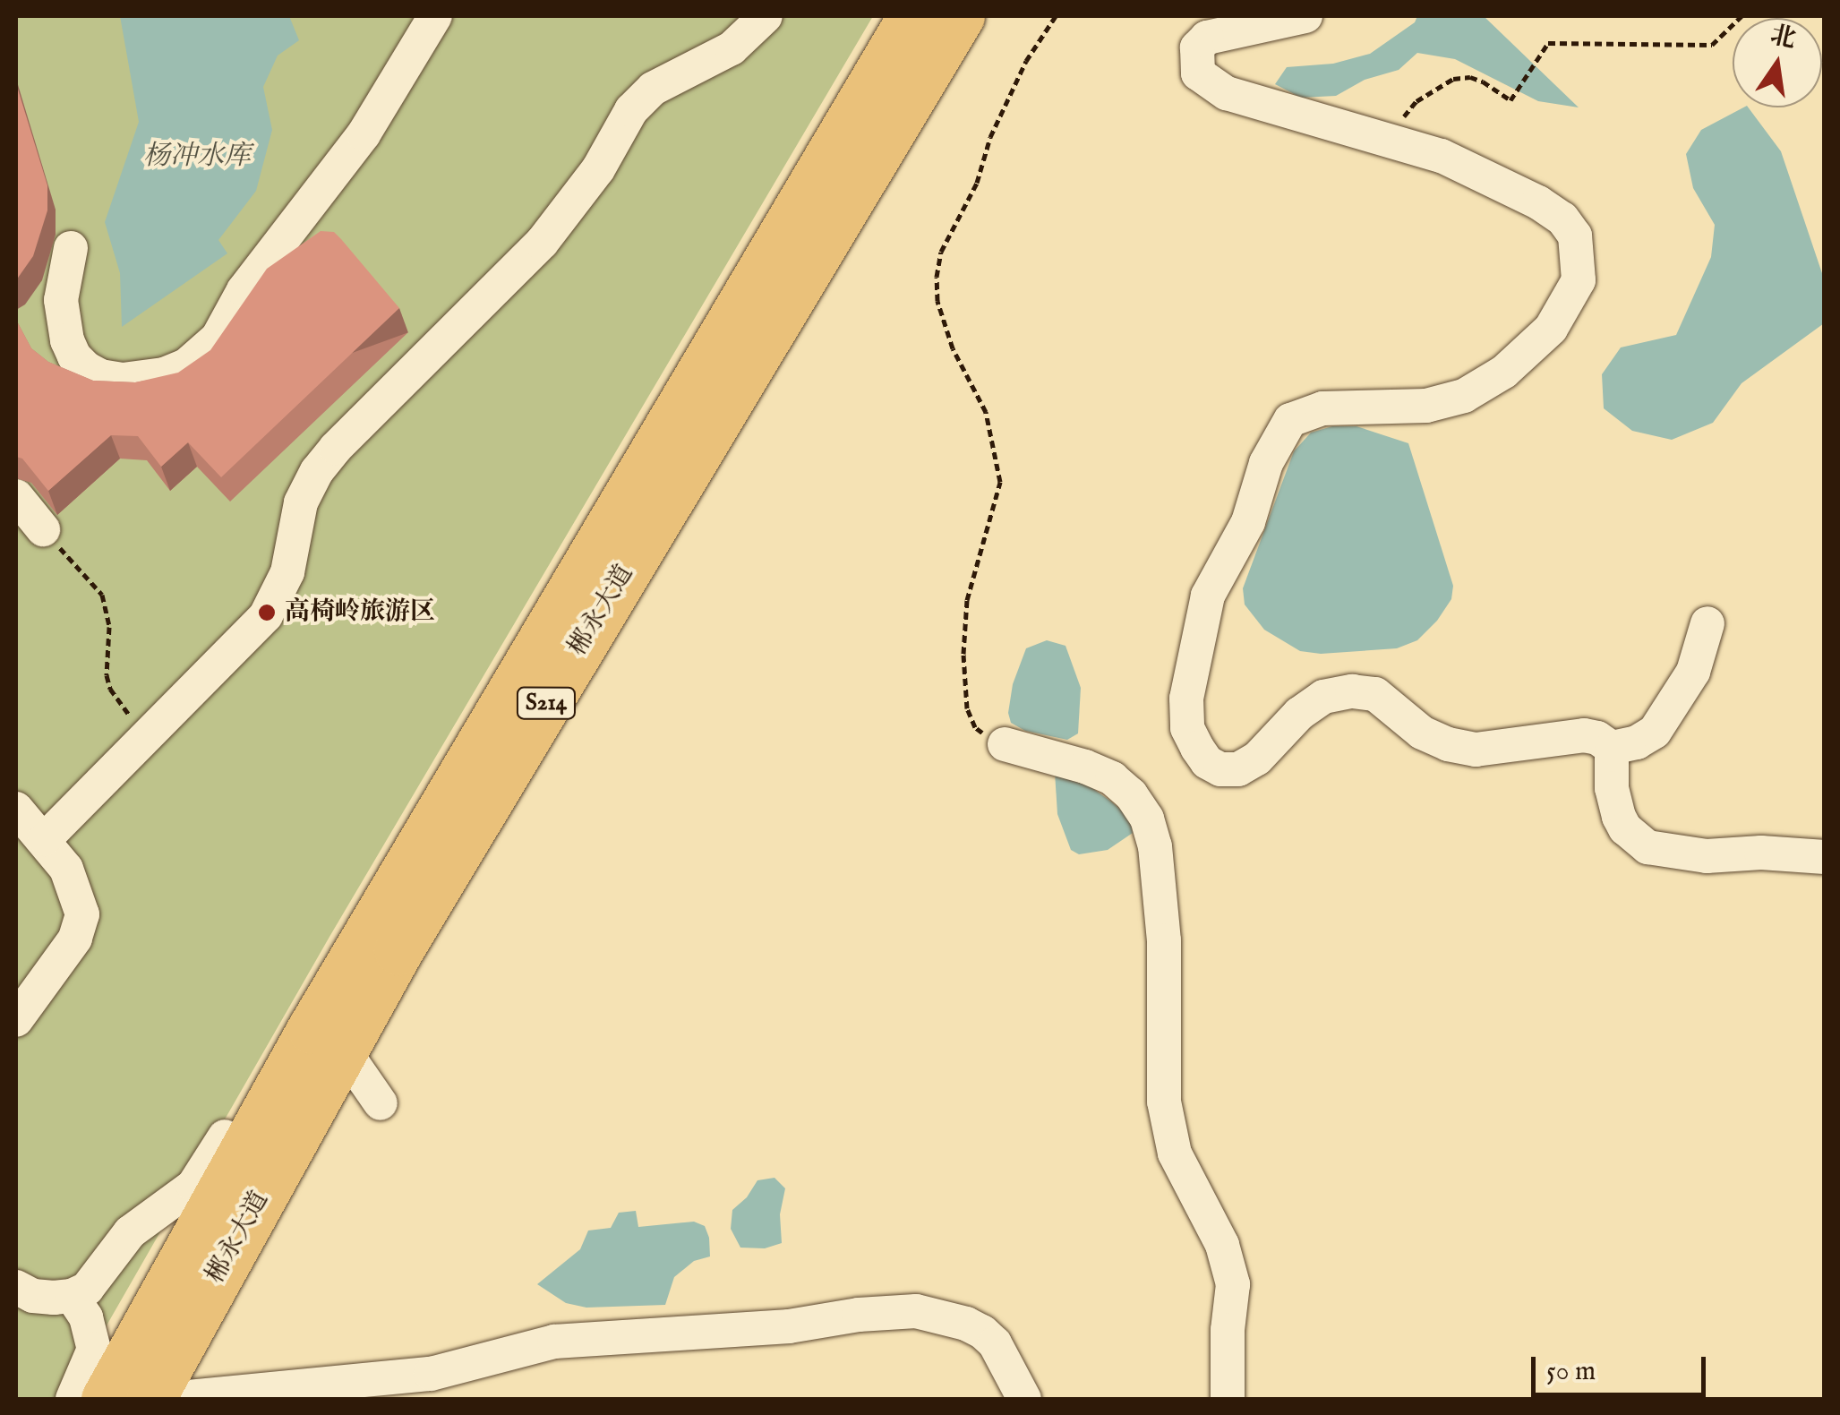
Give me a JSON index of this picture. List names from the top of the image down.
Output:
{
  "streets": {
    "highway": ["郴永大道", "S214"]
  },
  "water": ["杨冲水库"],
  "places": ["高椅岭旅游区"],
  "scale_bar": "50 m",
  "north": "top"
}
